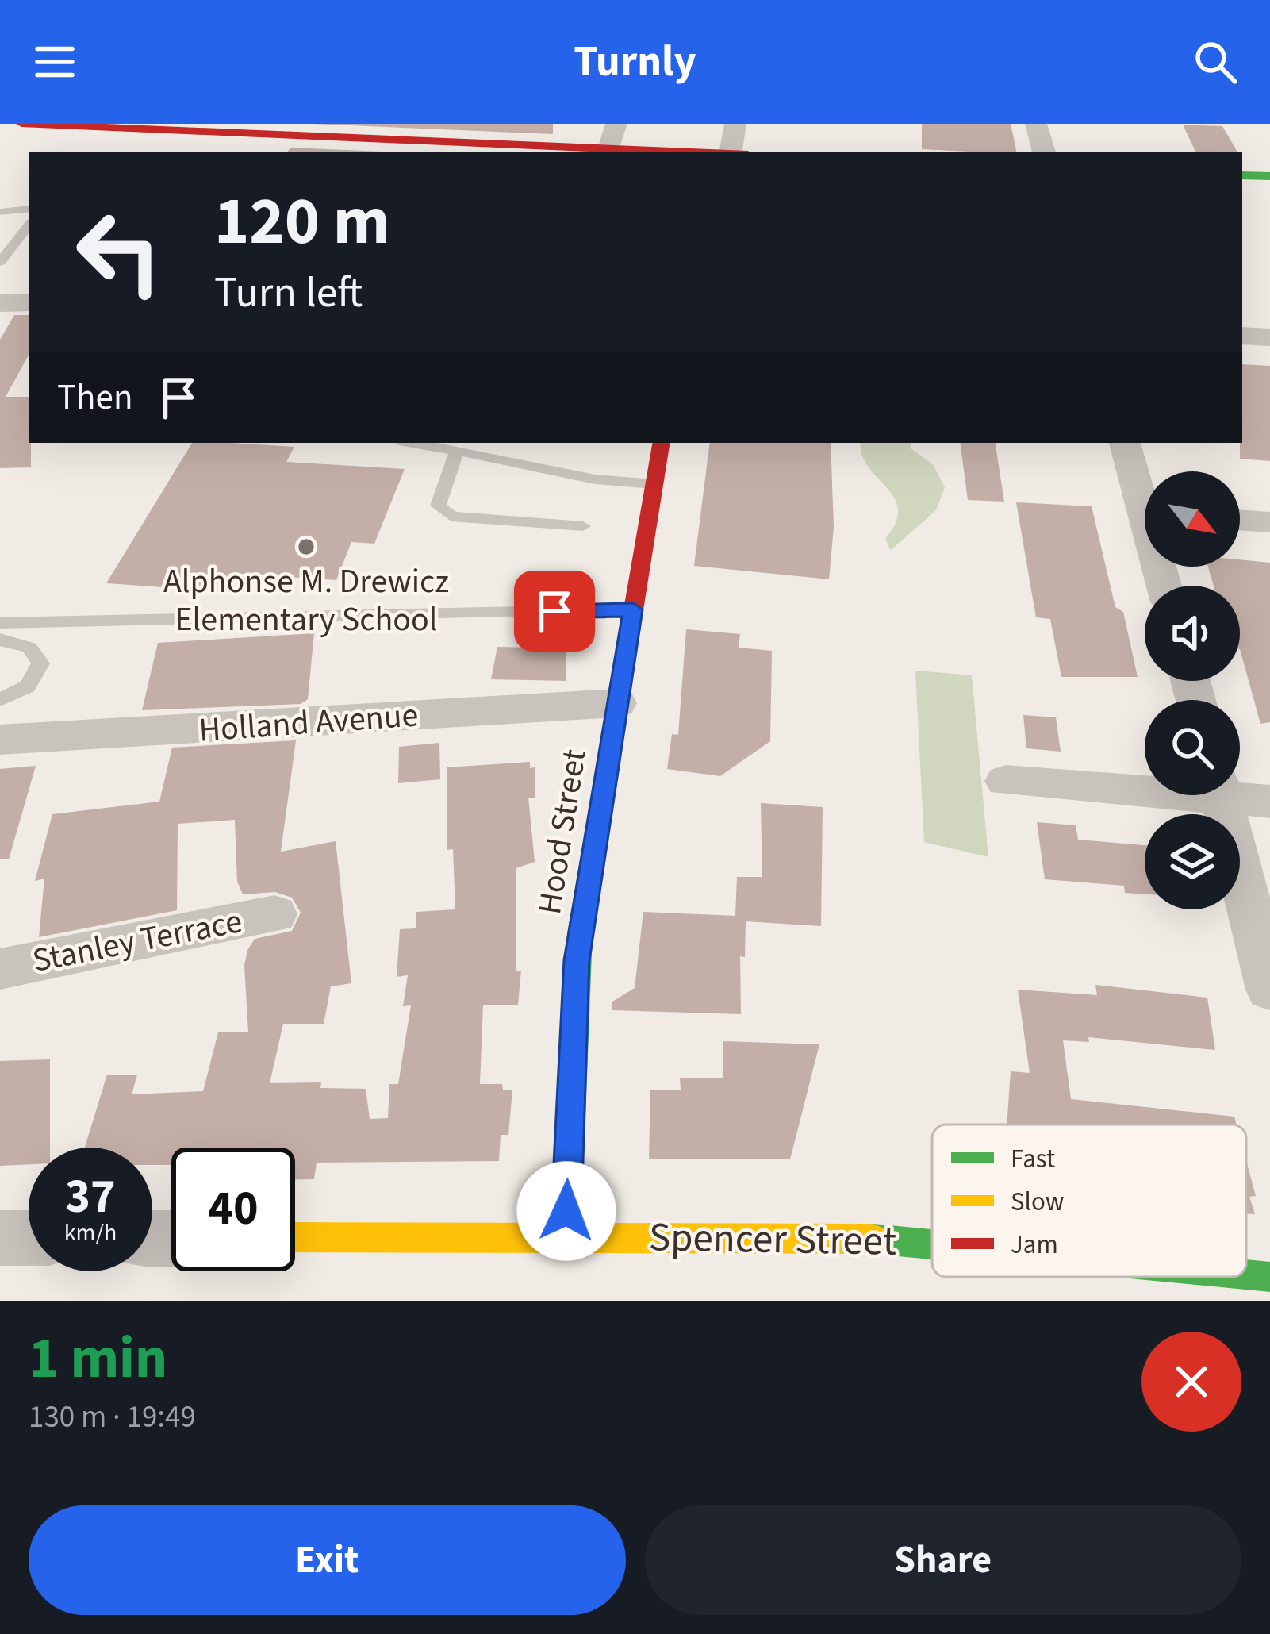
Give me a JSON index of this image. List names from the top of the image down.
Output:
{
  "streets": {
    "street": [
      "Holland Avenue",
      "Hood Street",
      "Stanley Terrace",
      "Spencer Street"
    ]
  },
  "crossings": [
    ["Holland Avenue", "Hood Street"],
    ["Hood Street", "Spencer Street"]
  ],
  "places": ["Alphonse M. Drewicz Elementary School"],
  "legend": ["Fast", "Slow", "Jam"],
  "north": "bottom right",
  "page": {
    "header": "Turnly",
    "turn": ["120 m", "Turn left"],
    "then": "Then",
    "speed": "37 km/h",
    "limit": "40",
    "heading": ["1 min", "130 m · 19:49"],
    "buttons": ["Exit", "Share"]
  }
}
